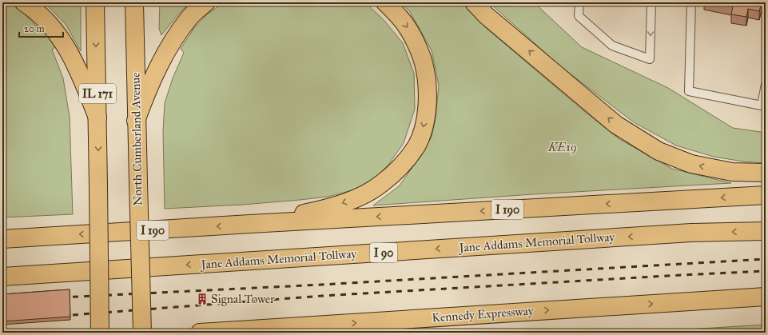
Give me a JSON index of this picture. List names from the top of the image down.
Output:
{
  "streets": {
    "main road": [
      "IL 171",
      "North Cumberland Avenue",
      "I 190",
      "Jane Addams Memorial Tollway",
      "I 90",
      "Kennedy Expressway"
    ]
  },
  "parks": ["KE19"],
  "places": {
    "building": ["Signal Tower"]
  },
  "scale_bar": "20 m"
}
